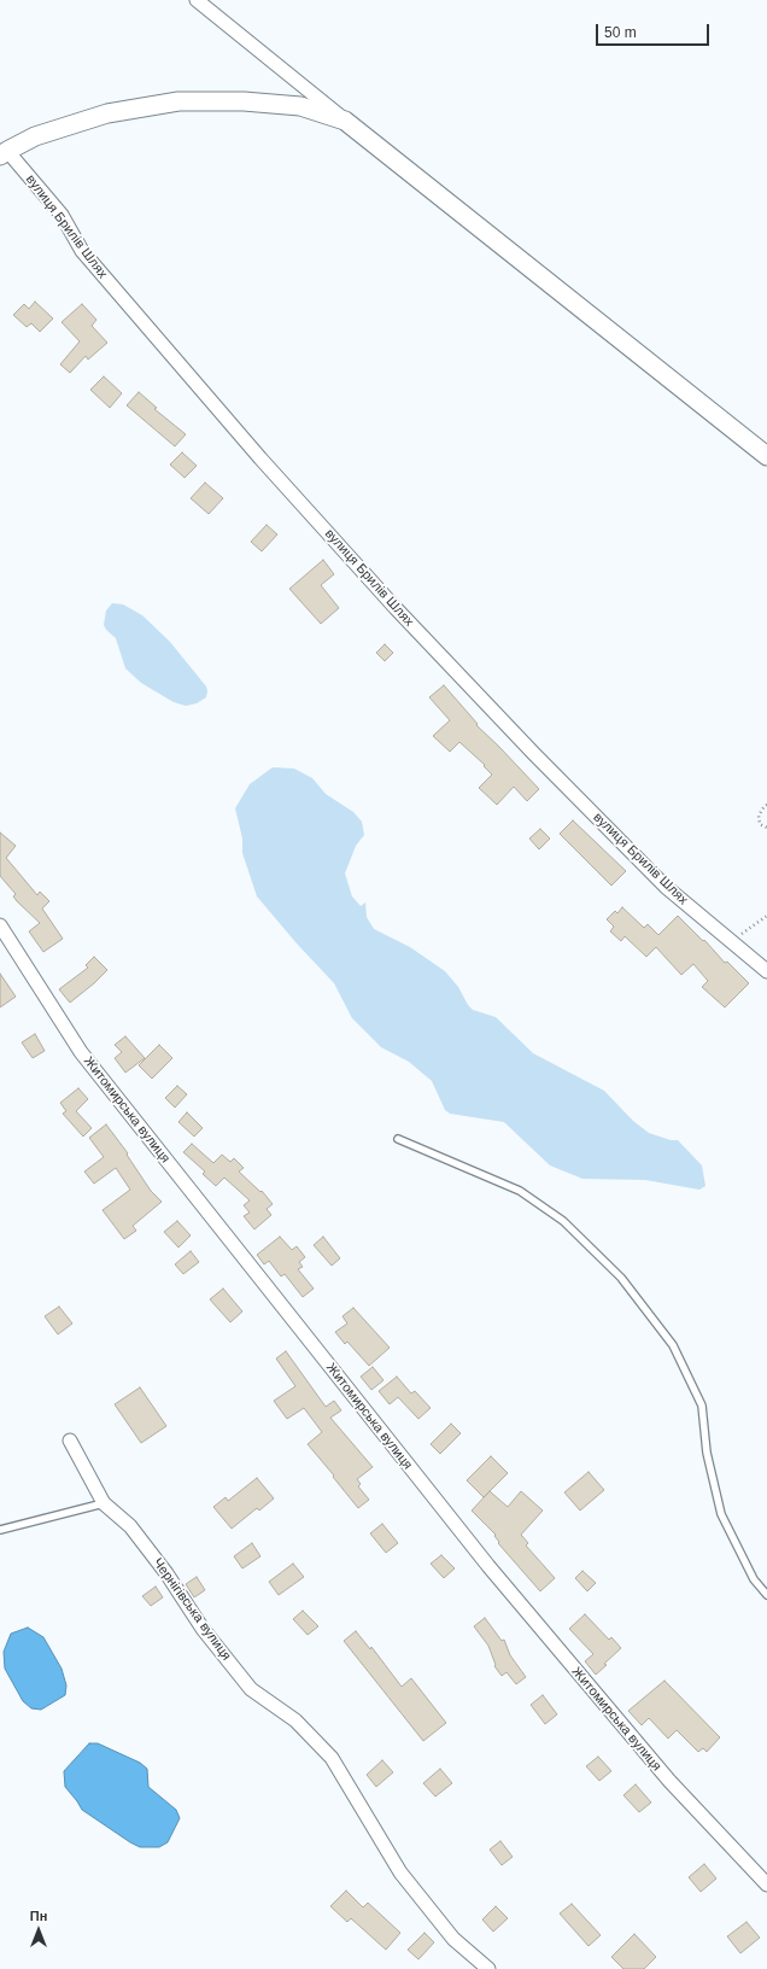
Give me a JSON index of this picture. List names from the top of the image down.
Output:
{
  "streets": {
    "street": ["вулиця Брилів Шлях", "Житомирська вулиця", "Чернігівська вулиця"]
  },
  "scale_bar": "50 m",
  "north": "top"
}
